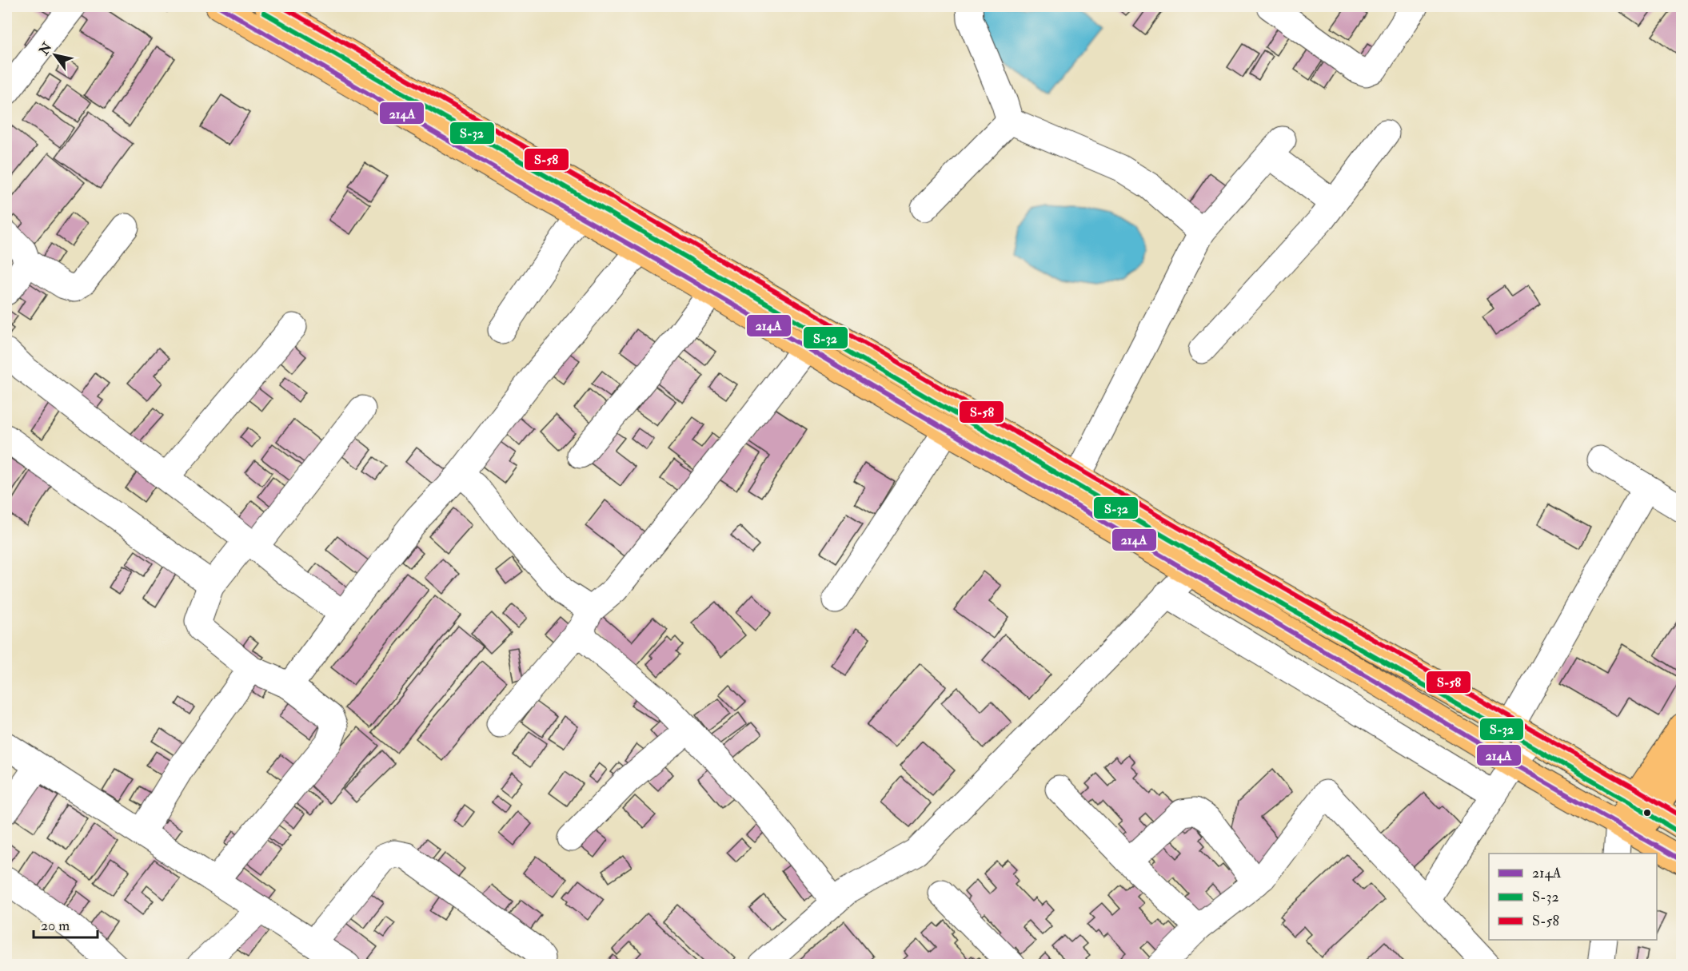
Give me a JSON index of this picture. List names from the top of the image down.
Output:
{
  "lines": ["transit line 214A", "transit line S-58", "transit line S-32"],
  "legend": ["214A", "S-32", "S-58"],
  "scale_bar": "20 m",
  "north": "top left"
}
